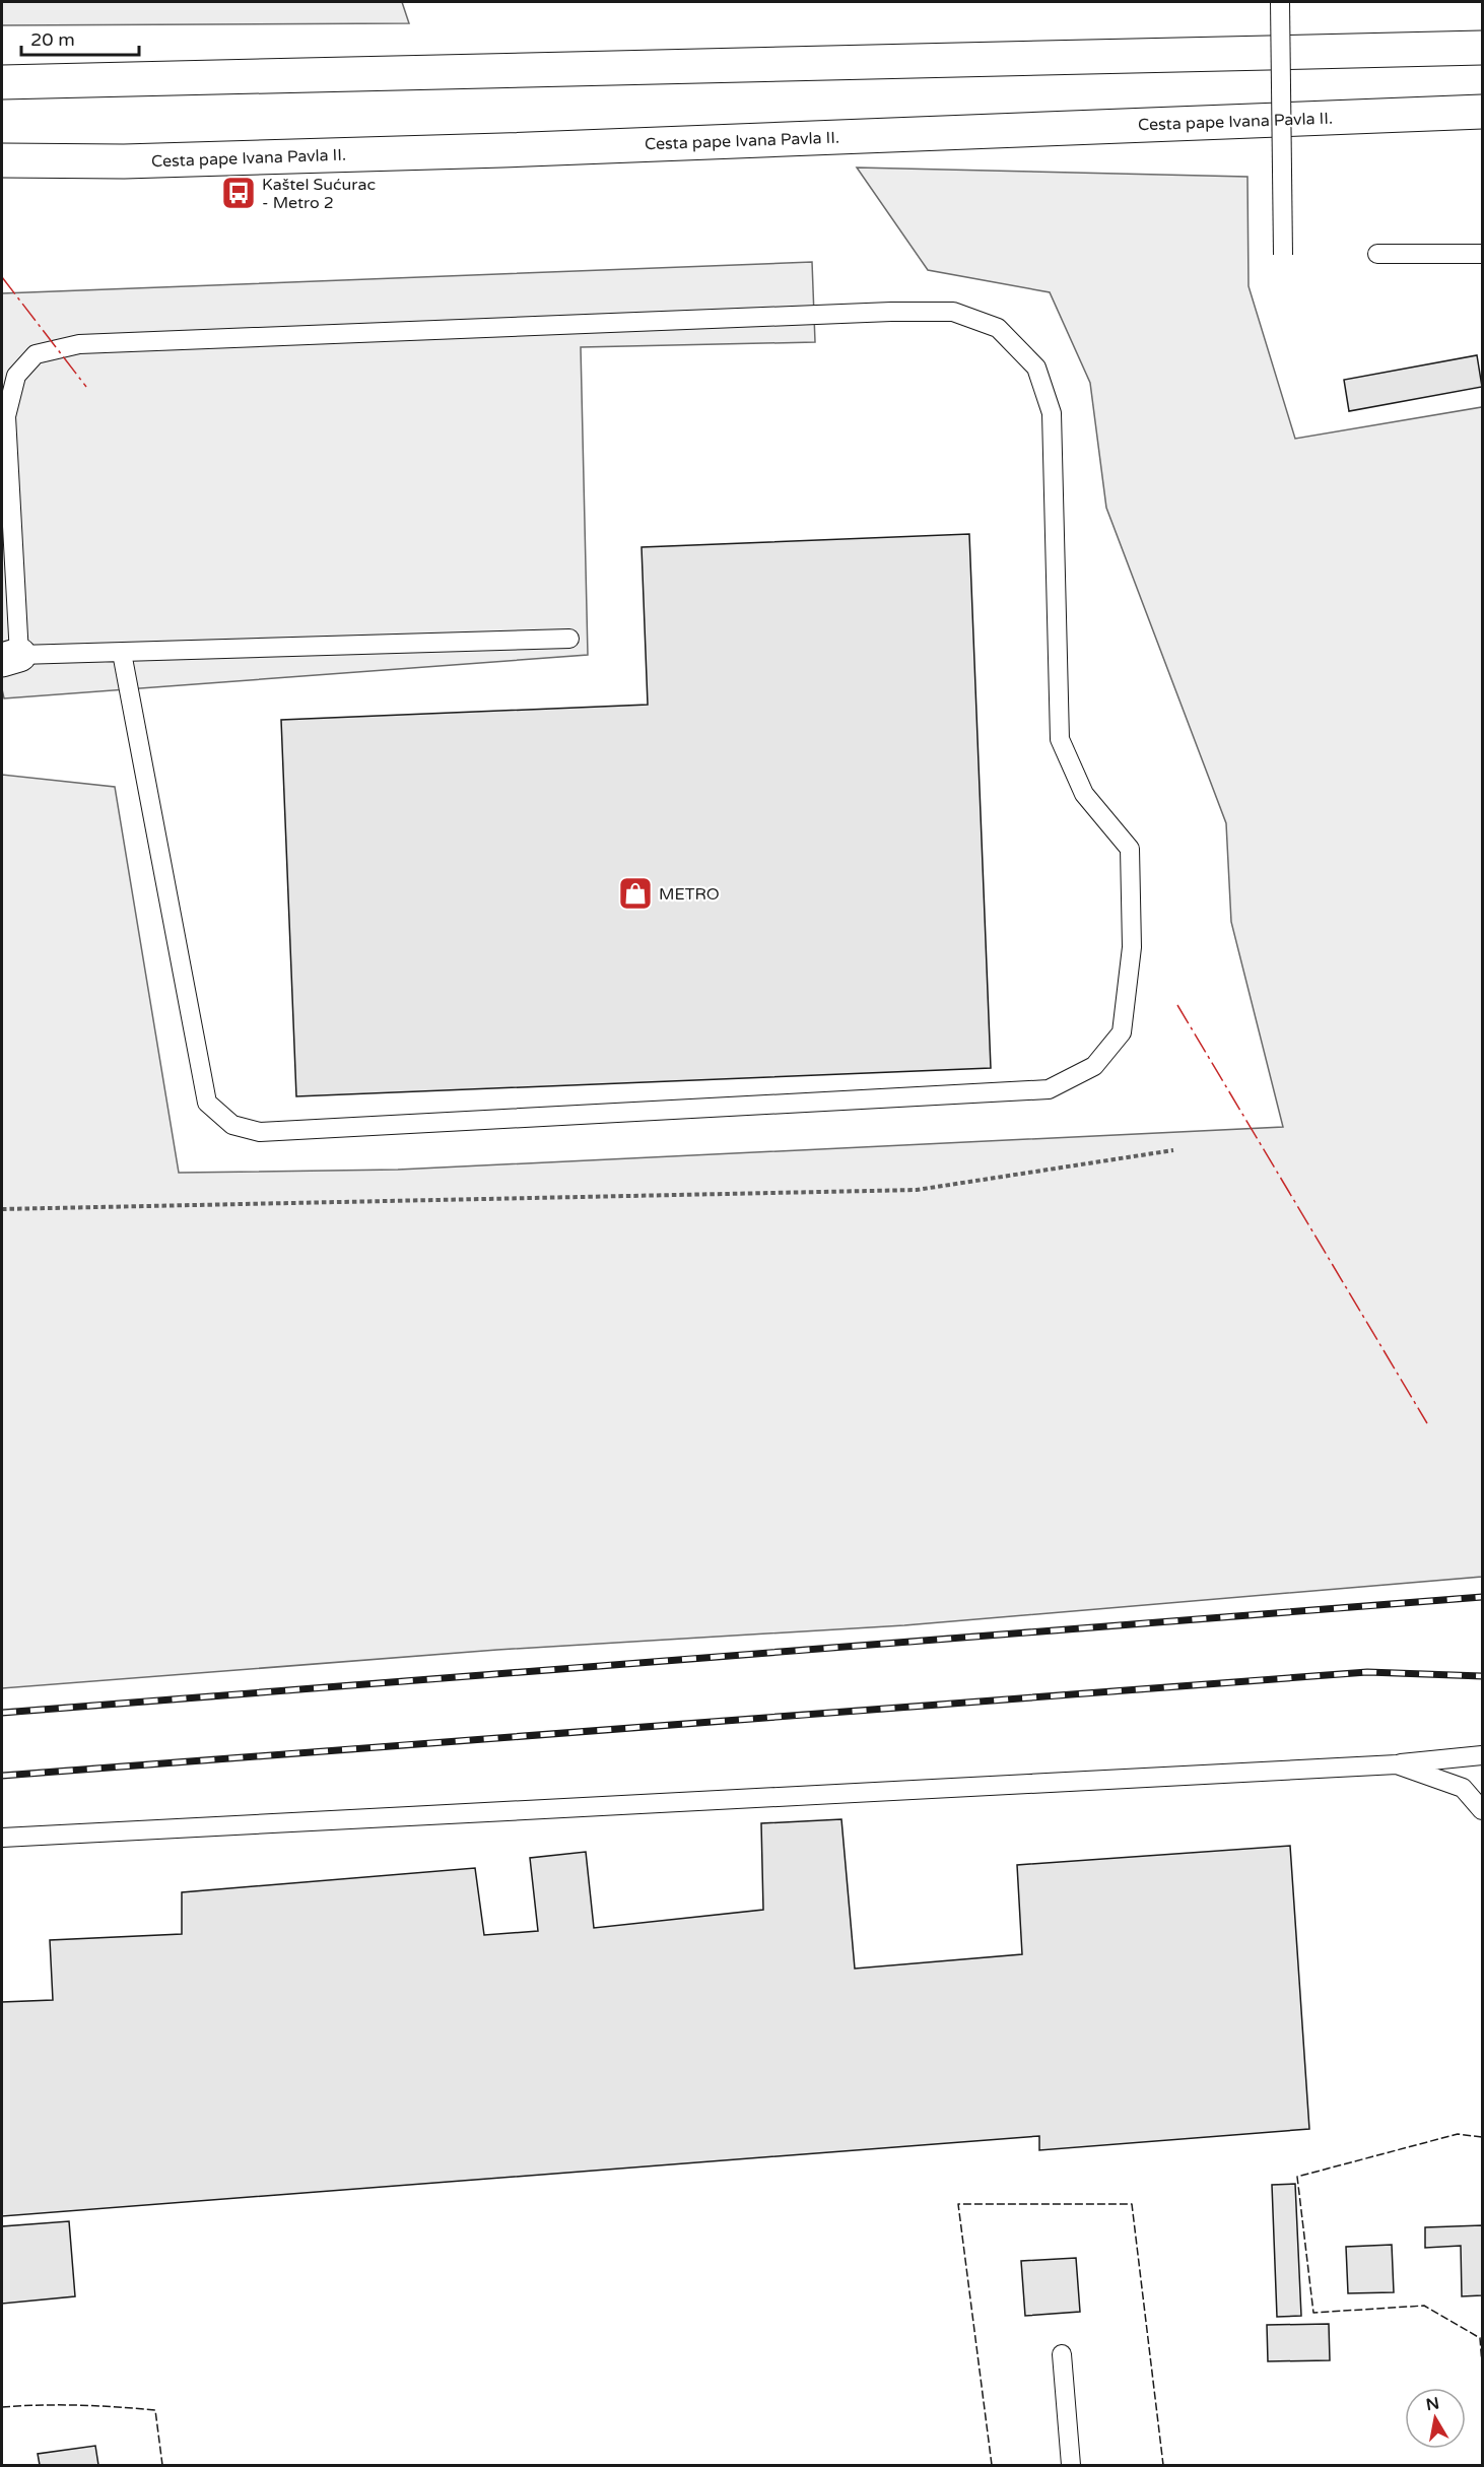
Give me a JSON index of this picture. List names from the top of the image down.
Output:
{
  "streets": {
    "highway": ["Cesta pape Ivana Pavla II."]
  },
  "places": {
    "bus stop": ["Kaštel Sućurac - Metro 2"],
    "shop": ["METRO"]
  },
  "scale_bar": "20 m",
  "north": "top"
}
